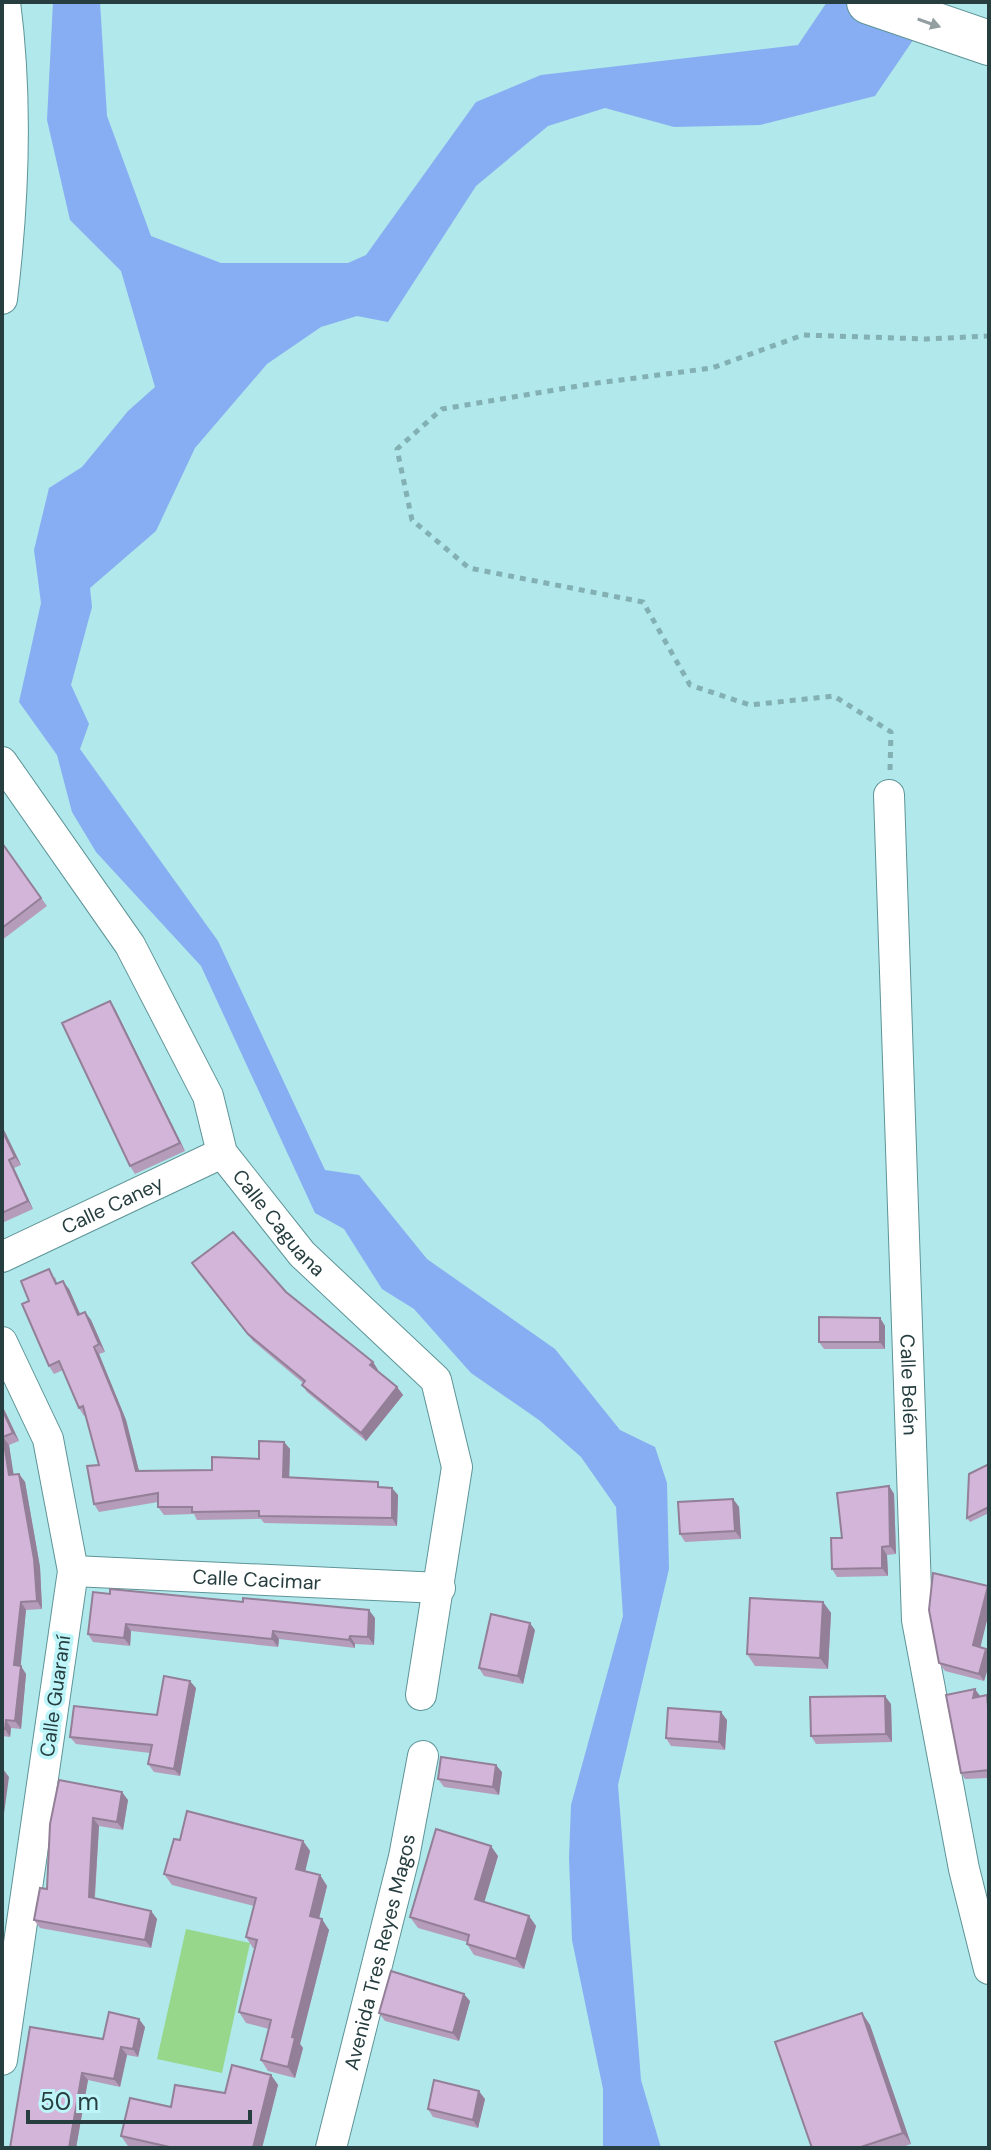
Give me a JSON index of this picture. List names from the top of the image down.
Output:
{
  "streets": {
    "street": [
      "Calle Caney",
      "Calle Caguana",
      "Calle Belén",
      "Calle Cacimar",
      "Calle Guaraní",
      "Avenida Tres Reyes Magos"
    ]
  },
  "crossings": [
    ["Calle Caney", "Calle Caguana"],
    ["Calle Caguana", "Calle Cacimar"],
    ["Calle Cacimar", "Calle Guaraní"]
  ],
  "scale_bar": "50 m"
}
